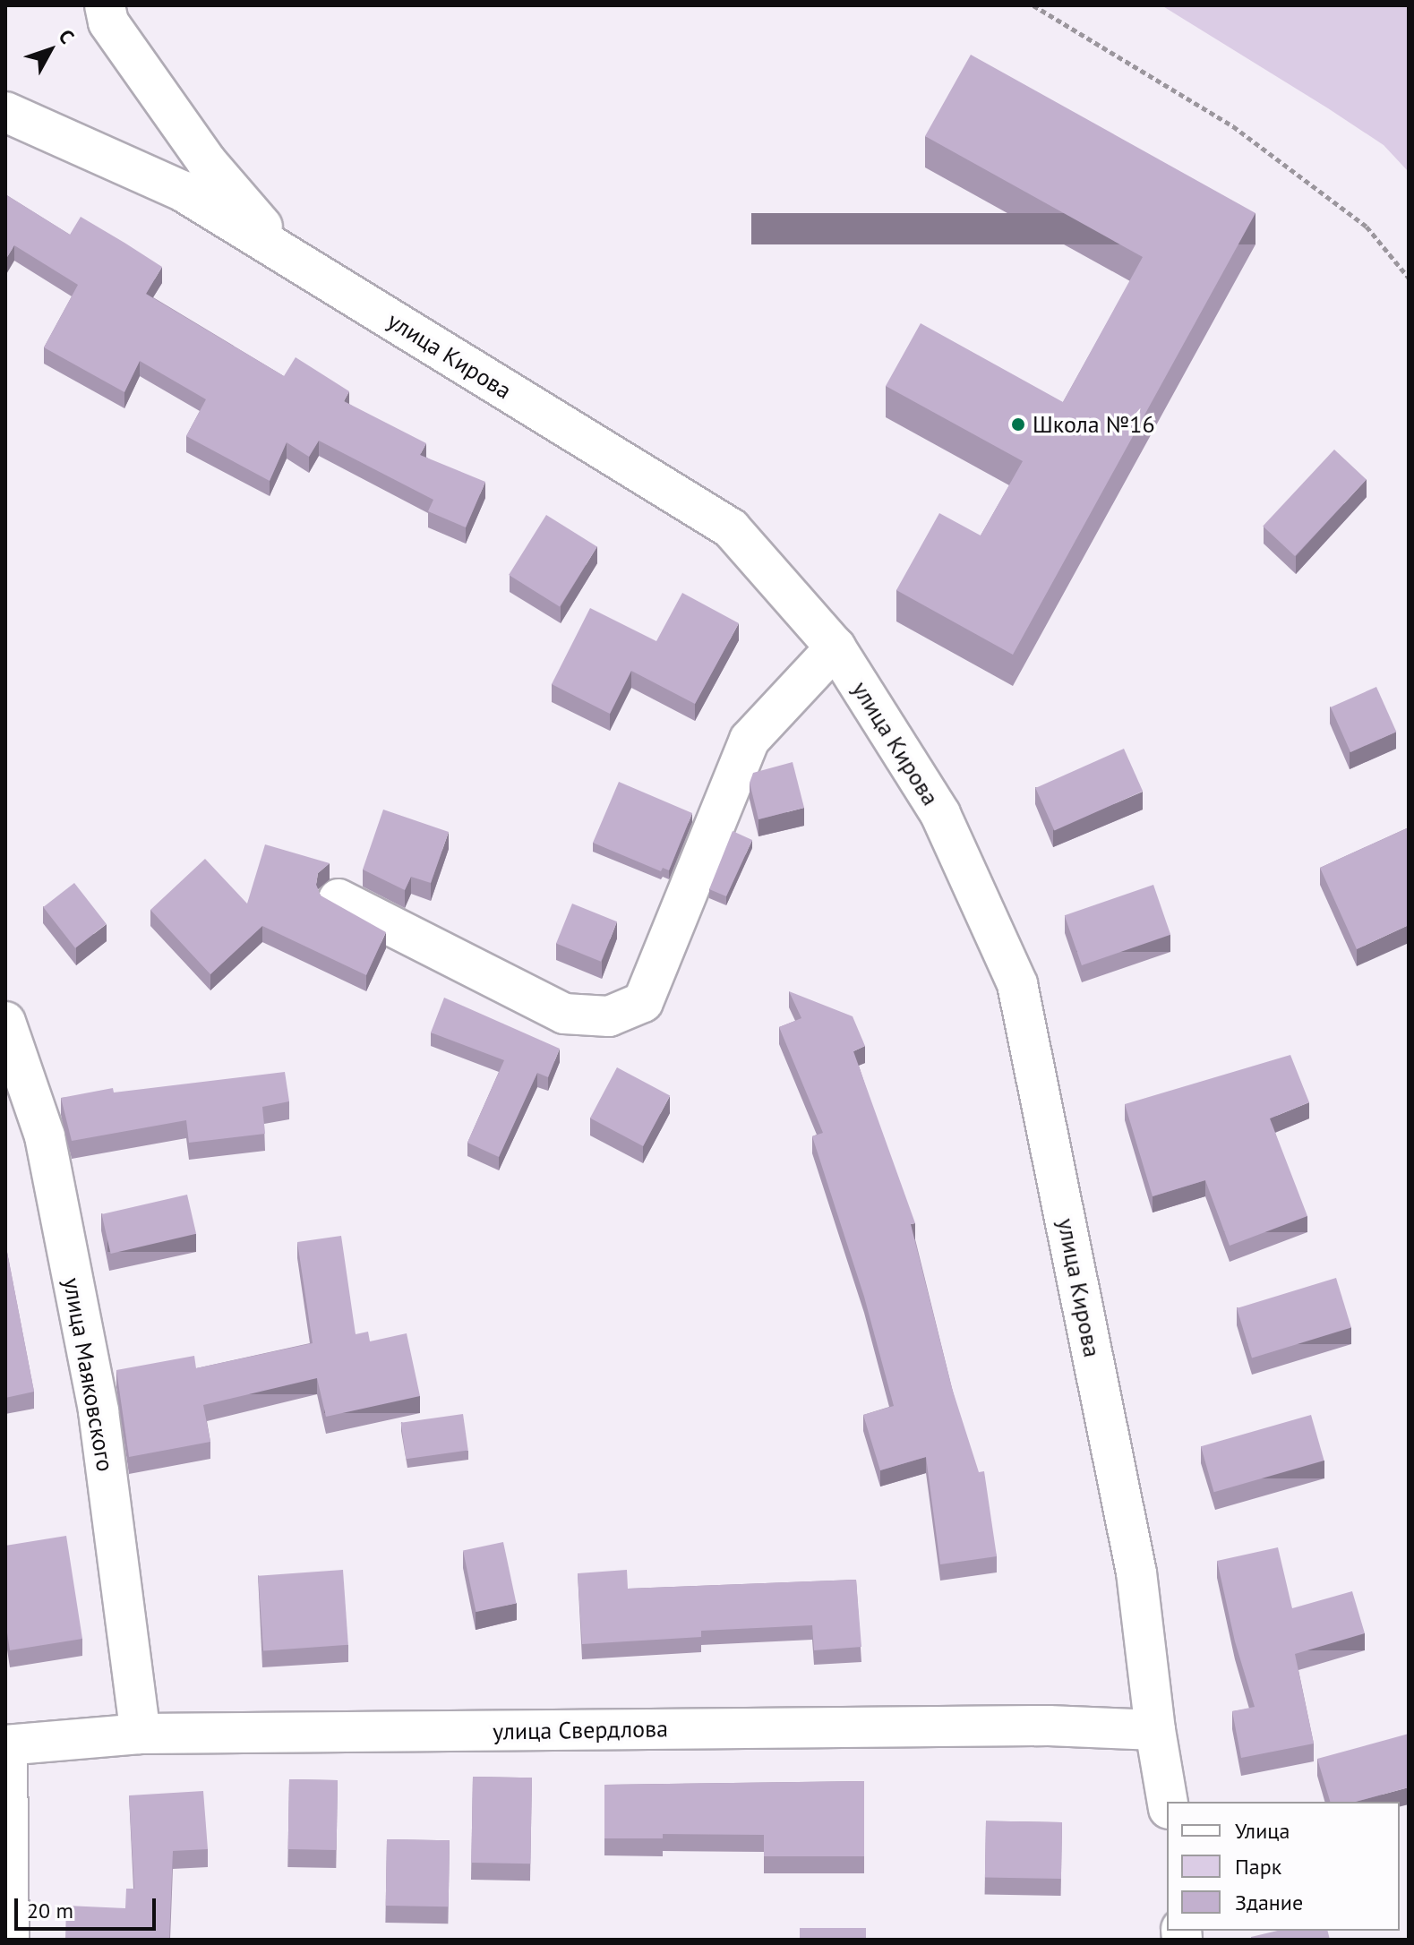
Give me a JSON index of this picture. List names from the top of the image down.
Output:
{
  "streets": {
    "street": ["улица Кирова", "улица Маяковского", "улица Свердлова"]
  },
  "crossings": [
    ["улица Кирова", "улица Свердлова"],
    ["улица Маяковского", "улица Свердлова"]
  ],
  "places": ["Школа №16"],
  "legend": ["Улица", "Парк", "Здание"],
  "scale_bar": "20 m",
  "north": "top right"
}
